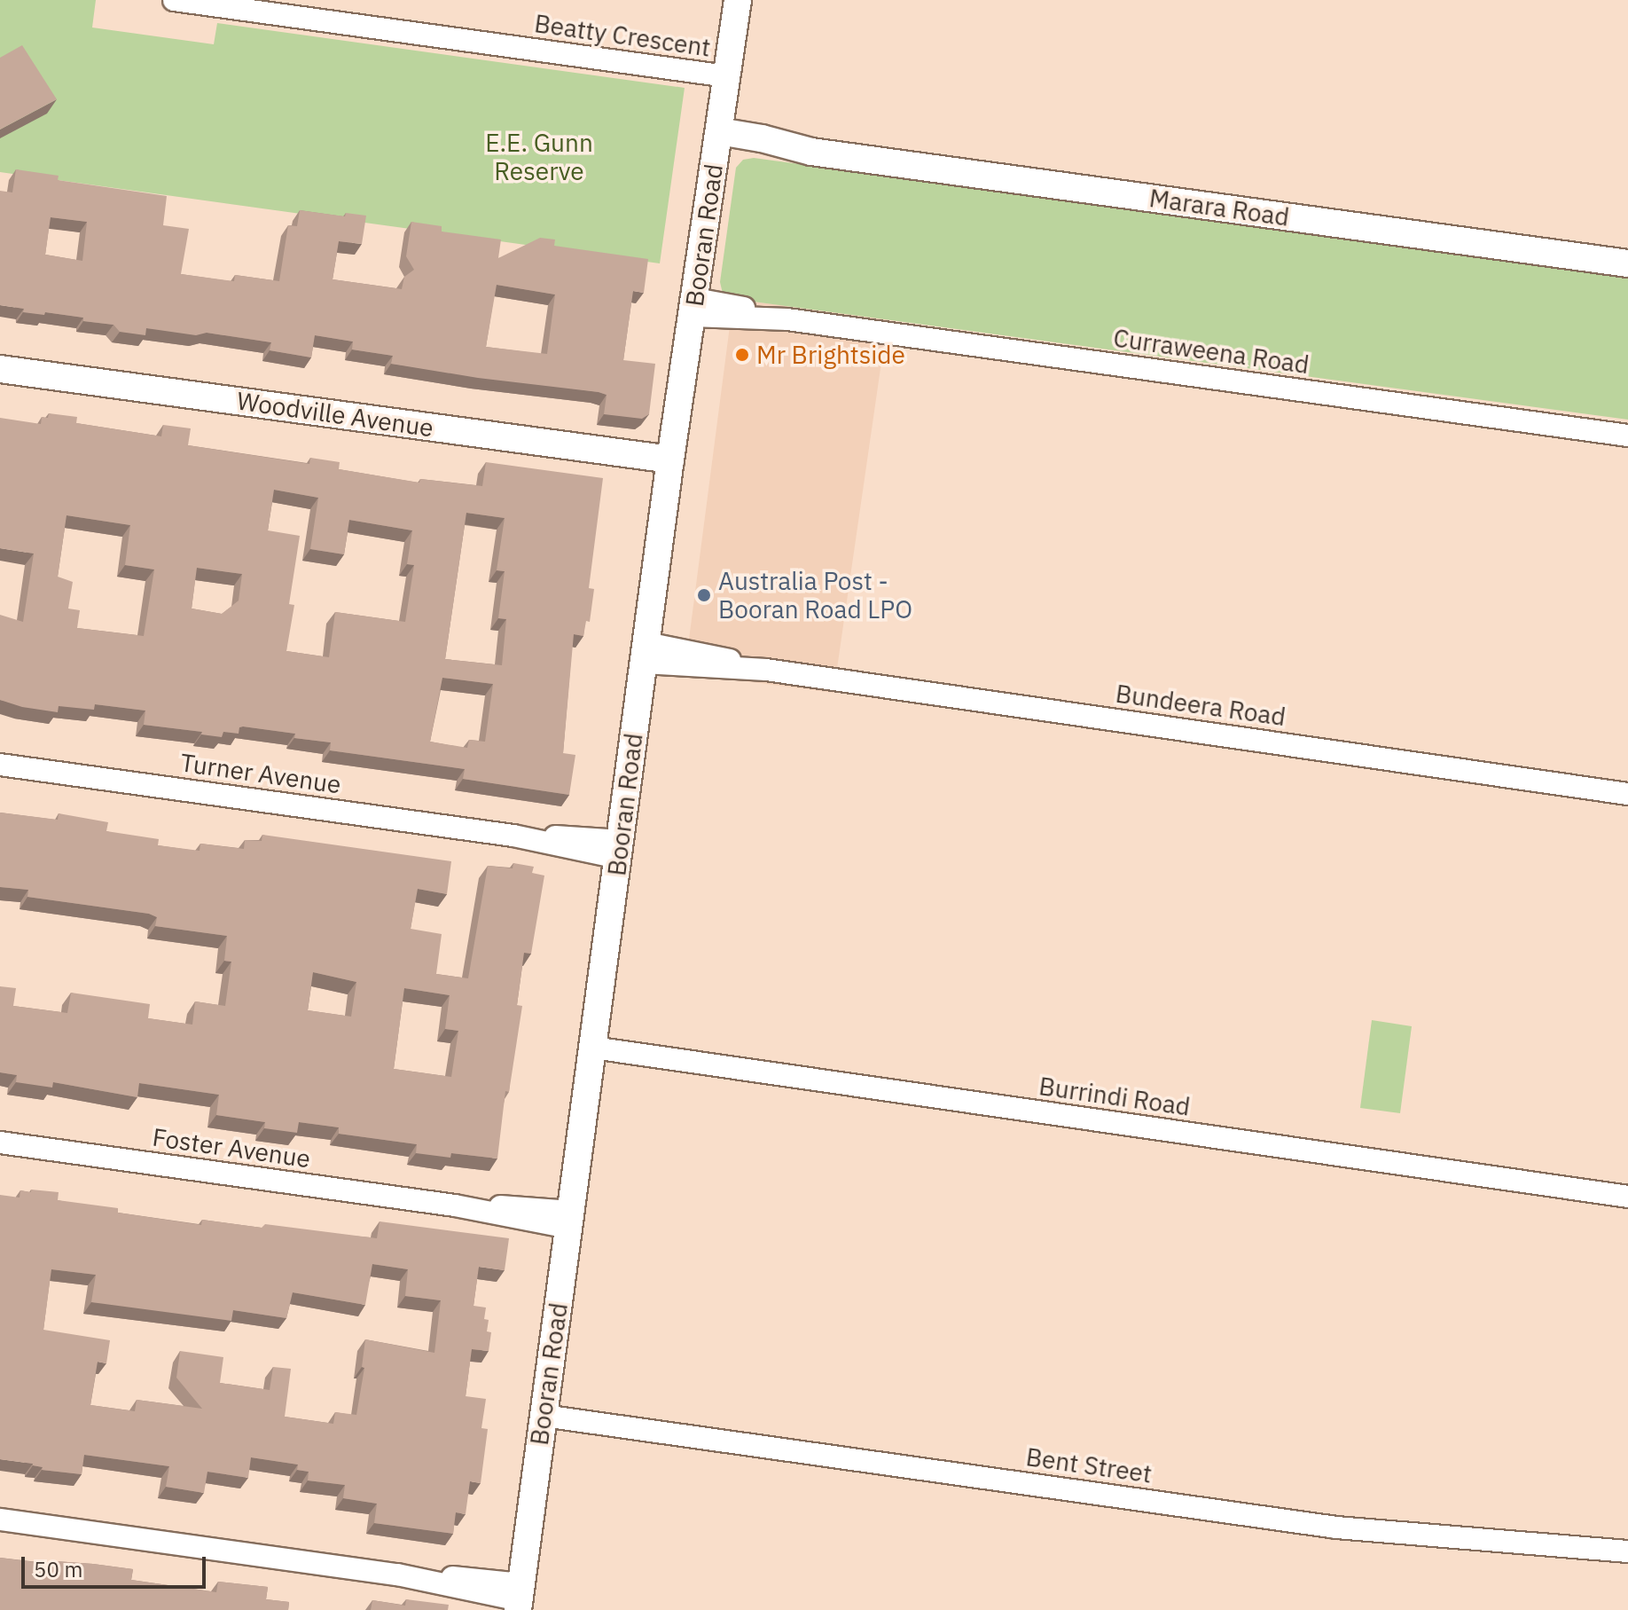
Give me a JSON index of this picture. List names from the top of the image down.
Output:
{
  "streets": {
    "street": [
      "Beatty Crescent",
      "Marara Road",
      "Booran Road",
      "Curraweena Road",
      "Woodville Avenue",
      "Bundeera Road",
      "Turner Avenue",
      "Burrindi Road",
      "Foster Avenue",
      "Bent Street"
    ]
  },
  "crossings": [
    ["Beatty Crescent", "Booran Road"],
    ["Marara Road", "Booran Road"],
    ["Booran Road", "Curraweena Road"],
    ["Booran Road", "Woodville Avenue"],
    ["Booran Road", "Bundeera Road"],
    ["Booran Road", "Turner Avenue"],
    ["Booran Road", "Burrindi Road"],
    ["Booran Road", "Foster Avenue"],
    ["Booran Road", "Bent Street"]
  ],
  "parks": ["E.E. Gunn Reserve"],
  "places": ["Mr Brightside", "Australia Post - Booran Road LPO"],
  "scale_bar": "50 m"
}
